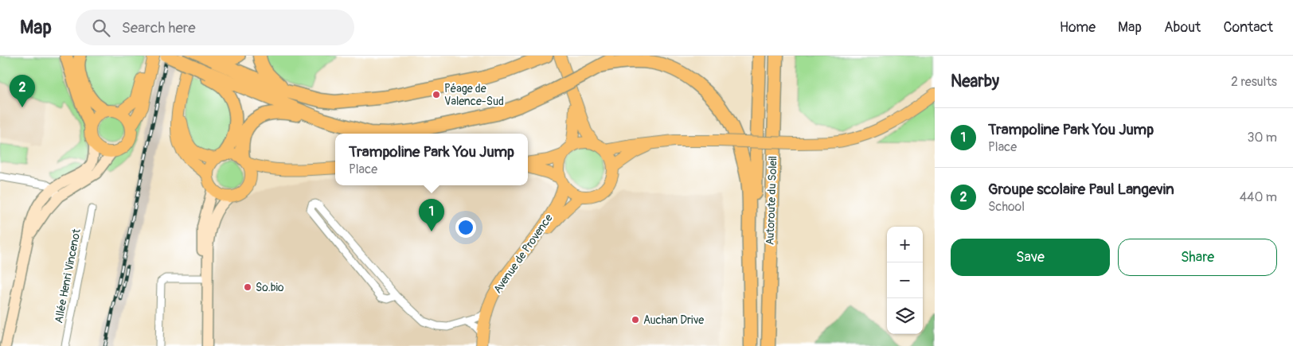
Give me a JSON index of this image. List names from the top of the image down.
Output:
{
  "streets": {
    "highway": ["Autoroute du Soleil"],
    "main road": ["Avenue de Provence"],
    "street": ["Allée Henri Vincenot"]
  },
  "places": ["Péage de Valence-Sud", "So.bio", "Auchan Drive"],
  "page": {
    "header": "Map",
    "search": "Search here",
    "nav": [
      "Home",
      "Map",
      "About",
      "Contact"
    ],
    "heading": ["Nearby", "2 results"],
    "pins": ["2", "1"],
    "list": [
      {
        "mark": "1",
        "name": "Trampoline Park You Jump",
        "note": "Place",
        "value": "30 m"
      },
      {
        "mark": "2",
        "name": "Groupe scolaire Paul Langevin",
        "note": "School",
        "value": "440 m"
      }
    ],
    "popup": ["Trampoline Park You Jump", "Place"],
    "map_buttons": ["+", "−"],
    "buttons": ["Save", "Share"]
  }
}
